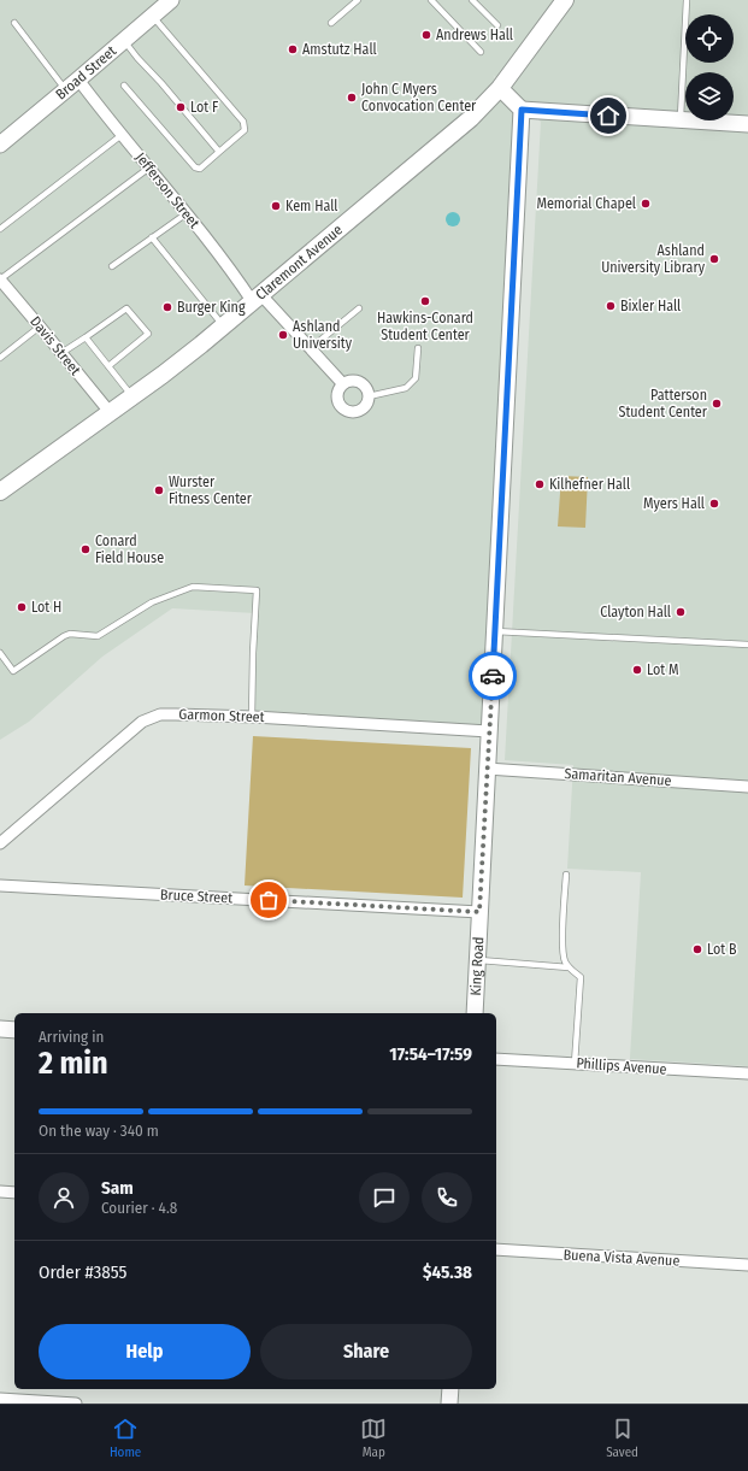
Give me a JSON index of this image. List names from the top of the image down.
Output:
{
  "streets": {
    "main road": ["Claremont Avenue"],
    "street": [
      "Broad Street",
      "Jefferson Street",
      "Davis Street",
      "Garmon Street",
      "Samaritan Avenue",
      "Bruce Street",
      "King Road",
      "Phillips Avenue",
      "Buena Vista Avenue"
    ]
  },
  "crossings": [
    ["Broad Street", "Jefferson Street"],
    ["Jefferson Street", "Claremont Avenue"],
    ["Claremont Avenue", "Davis Street"],
    ["Garmon Street", "King Road"],
    ["Samaritan Avenue", "King Road"],
    ["Bruce Street", "King Road"]
  ],
  "places": [
    "Andrews Hall",
    "Amstutz Hall",
    "John C Myers Convocation Center",
    "Lot F",
    "Memorial Chapel",
    "Kem Hall",
    "Ashland University Library",
    "Hawkins-Conard Student Center",
    "Bixler Hall",
    "Burger King",
    "Ashland University",
    "Patterson Student Center",
    "Kilhefner Hall",
    "Wurster Fitness Center",
    "Myers Hall",
    "Conard Field House",
    "Lot H",
    "Clayton Hall",
    "Lot M",
    "Lot B"
  ],
  "page": {
    "heading": ["2 min", "Arriving in", "17:54–17:59"],
    "panel": [
      "Sam",
      "Courier · 4.8",
      "Order #3855",
      "$45.38"
    ],
    "bar": "On the way · 340 m",
    "buttons": ["Help", "Share"],
    "tabs": ["Home", "Map", "Saved"]
  }
}
